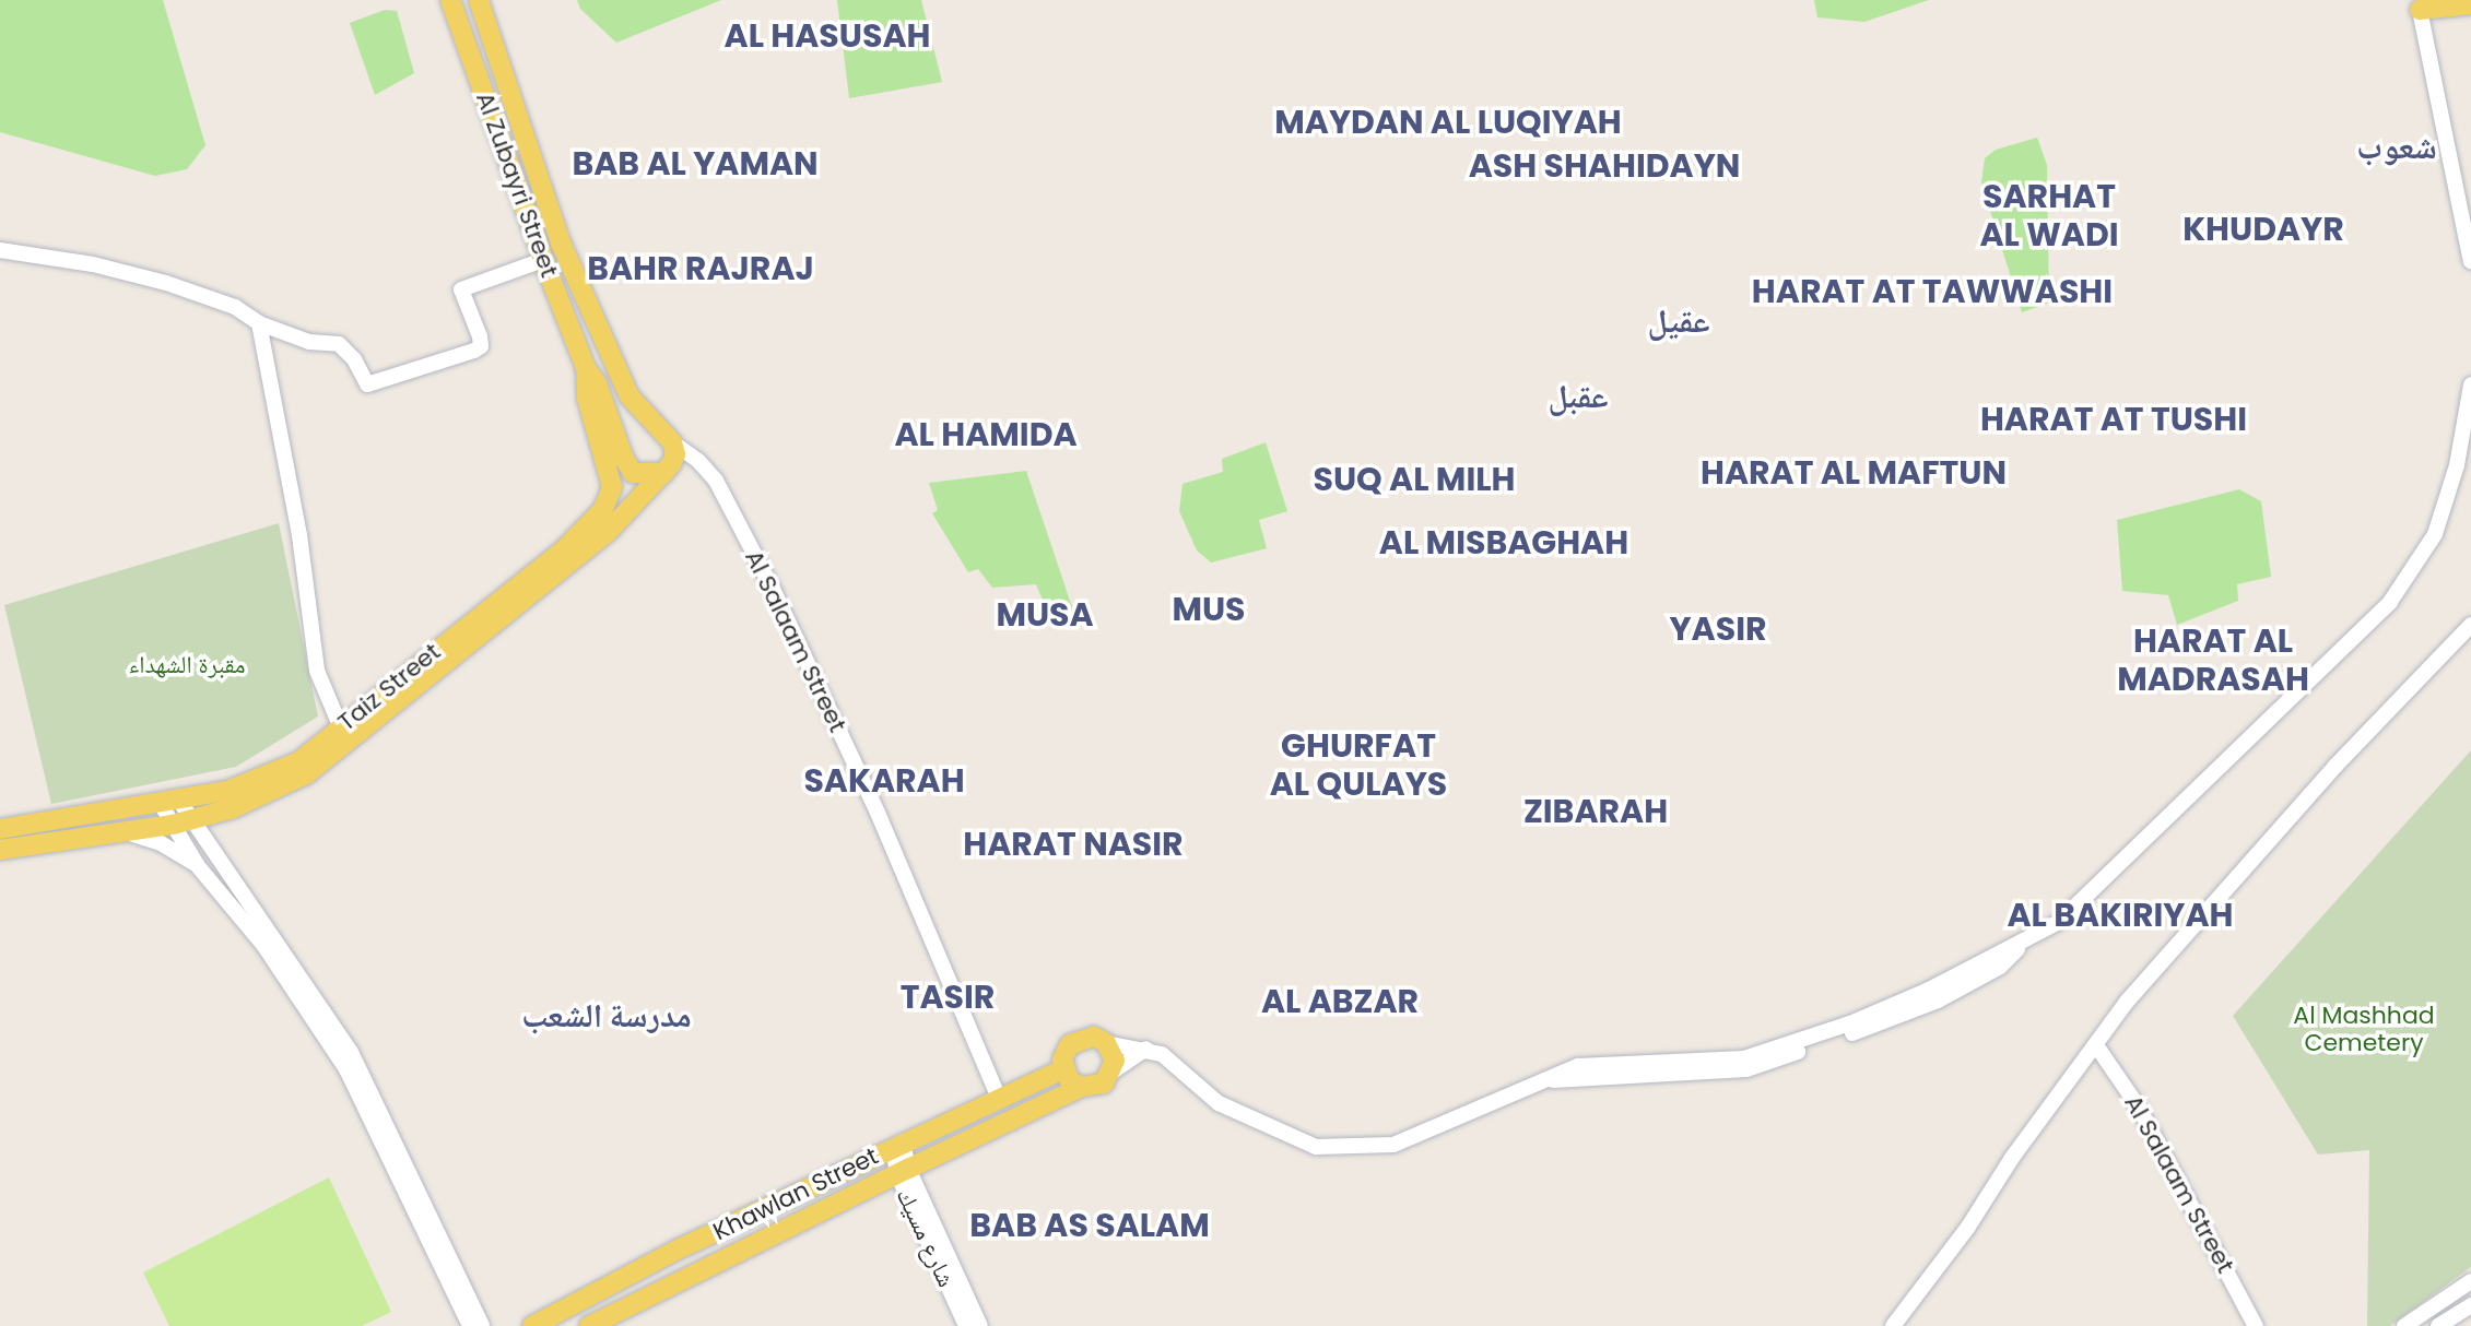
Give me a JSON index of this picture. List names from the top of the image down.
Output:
{
  "streets": {
    "main road": ["Al Zubayri Street", "Taiz Street", "Khawlan Street"],
    "street": ["Al Salaam Street", "شارع مسيك"]
  },
  "crossings": [
    ["Al Zubayri Street", "Taiz Street"],
    ["Al Salaam Street", "Khawlan Street"],
    ["Khawlan Street", "شارع مسيك"]
  ],
  "districts": [
    "AL HASUSAH",
    "MAYDAN AL LUQIYAH",
    "شعوب",
    "BAB AL YAMAN",
    "ASH SHAHIDAYN",
    "SARHAT AL WADI",
    "KHUDAYR",
    "BAHR RAJRAJ",
    "HARAT AT TAWWASHI",
    "عقيل",
    "عقبل",
    "HARAT AT TUSHI",
    "AL HAMIDA",
    "HARAT AL MAFTUN",
    "SUQ AL MILH",
    "AL MISBAGHAH",
    "MUS",
    "MUSA",
    "YASIR",
    "HARAT AL MADRASAH",
    "GHURFAT AL QULAYS",
    "SAKARAH",
    "ZIBARAH",
    "HARAT NASIR",
    "AL BAKIRIYAH",
    "TASIR",
    "AL ABZAR",
    "مدرسة الشعب",
    "BAB AS SALAM"
  ],
  "parks": ["مقبرة الشهداء", "Al Mashhad Cemetery"]
}
